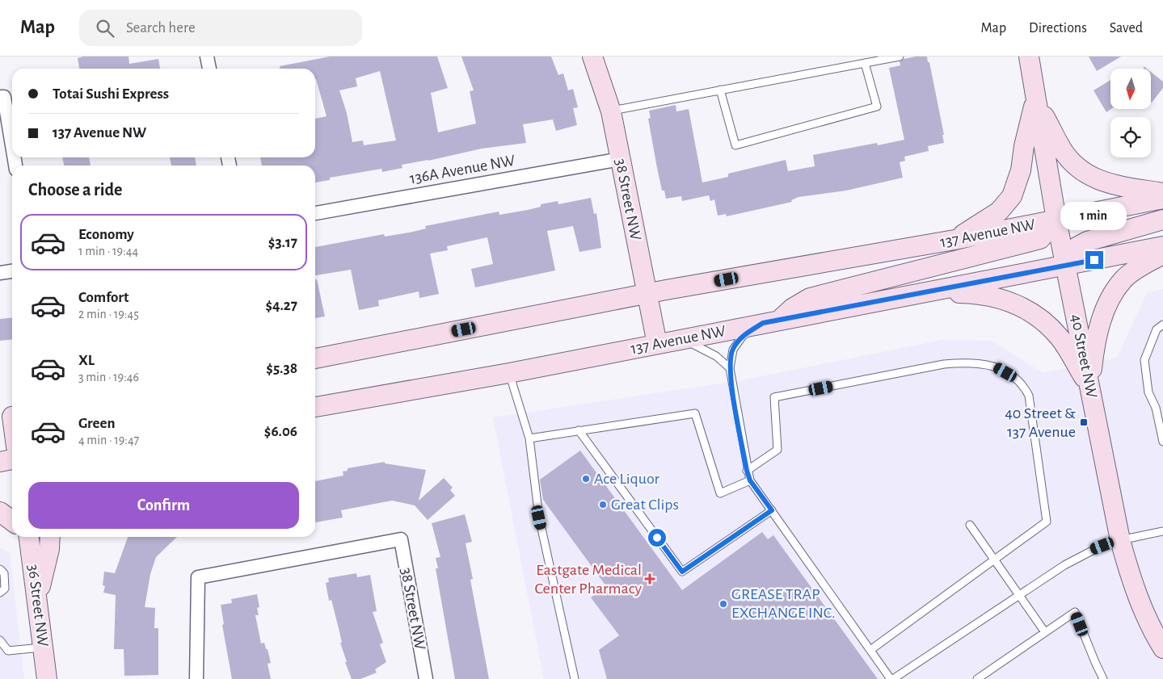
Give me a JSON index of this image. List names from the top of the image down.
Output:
{
  "streets": {
    "main road": [
      "38 Street NW",
      "137 Avenue NW",
      "40 Street NW",
      "36 Street NW"
    ],
    "street": ["136A Avenue NW"]
  },
  "crossings": [
    ["136A Avenue NW", "38 Street NW"],
    ["38 Street NW", "137 Avenue NW"],
    ["137 Avenue NW", "40 Street NW"]
  ],
  "places": {
    "transit": ["40 Street & 137 Avenue"],
    "other": ["Ace Liquor", "Great Clips", "GREASE TRAP EXCHANGE INC."],
    "health": ["Eastgate Medical Center Pharmacy"]
  },
  "north": "bottom",
  "page": {
    "header": "Map",
    "search": "Search here",
    "nav": ["Map", "Directions", "Saved"],
    "banner": ["Totai Sushi Express", "137 Avenue NW"],
    "heading": "Choose a ride",
    "bubble": "1 min",
    "list": [
      {
        "name": "Economy",
        "note": "1 min · 19:44",
        "value": "$3.17"
      },
      {
        "name": "Comfort",
        "note": "2 min · 19:45",
        "value": "$4.27"
      },
      {
        "name": "XL",
        "note": "3 min · 19:46",
        "value": "$5.38"
      },
      {
        "name": "Green",
        "note": "4 min · 19:47",
        "value": "$6.06"
      }
    ],
    "buttons": "Confirm"
  }
}
